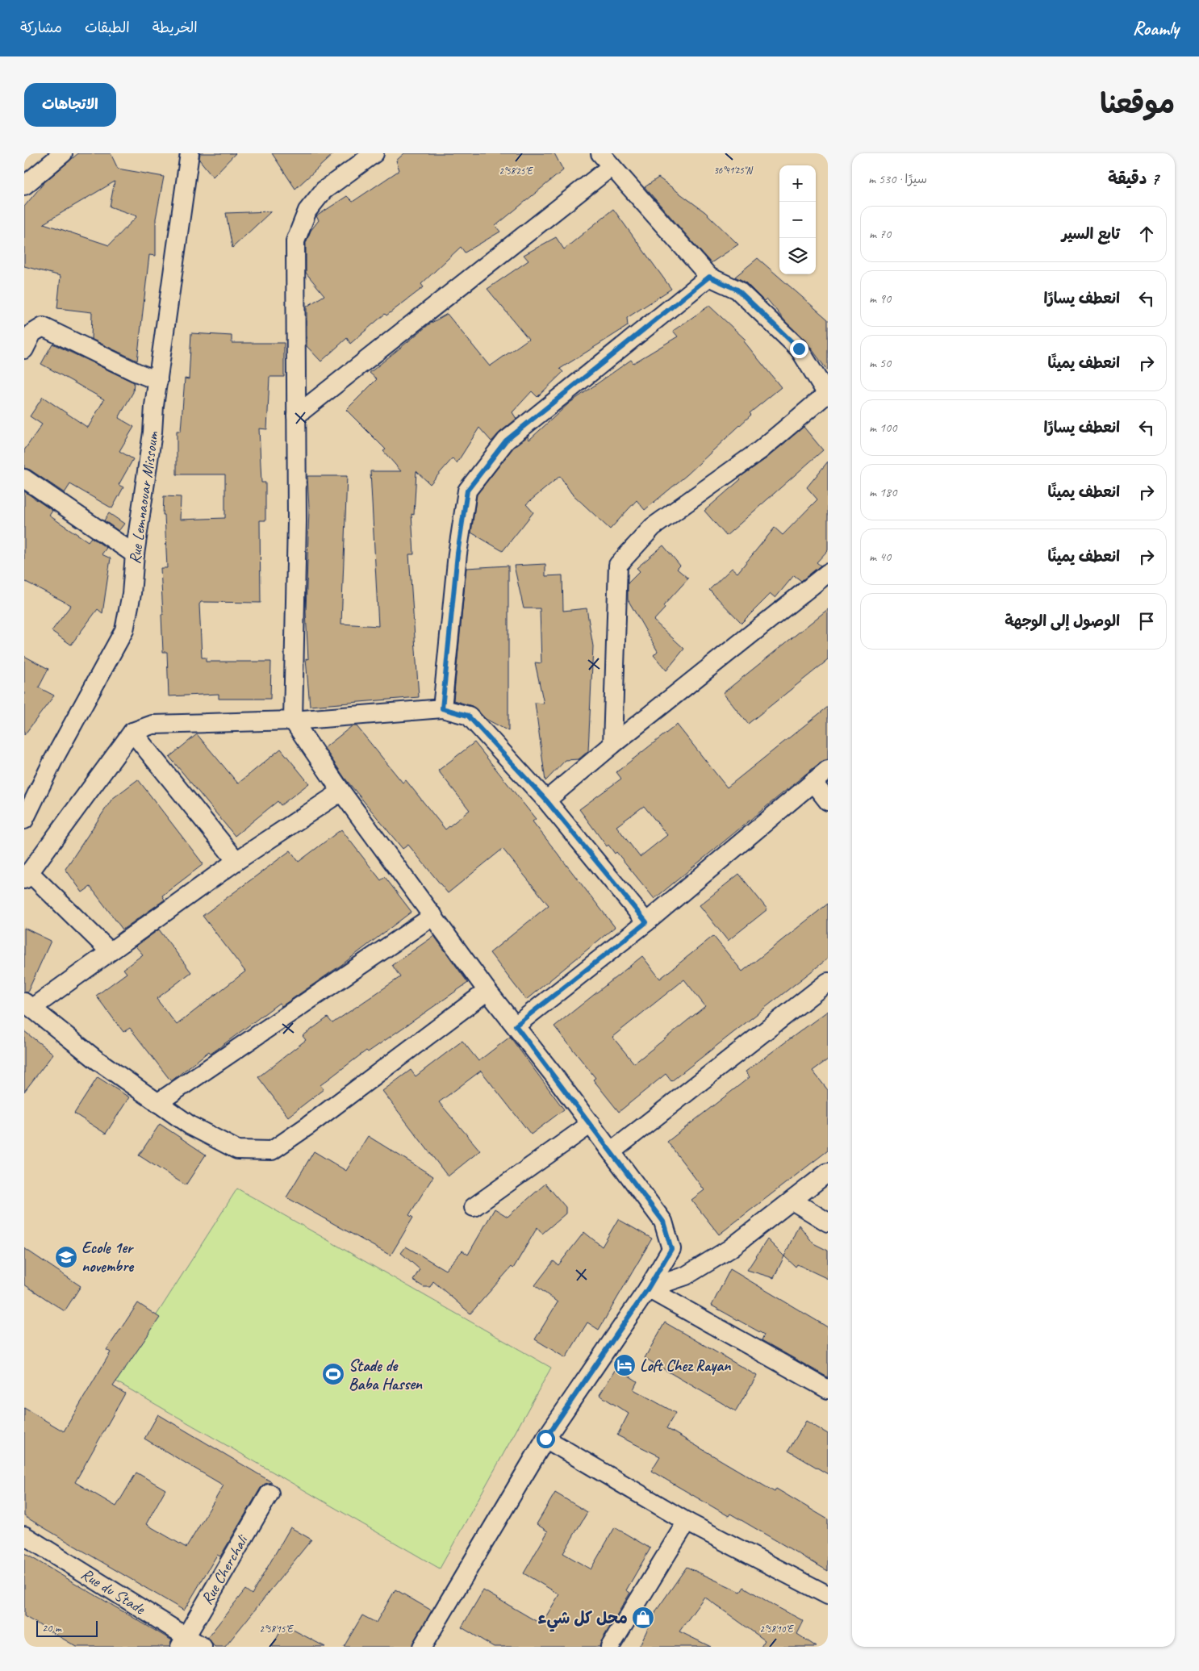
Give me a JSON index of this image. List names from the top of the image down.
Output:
{
  "streets": {
    "street": ["Rue Lemnaouar Missoum", "Rue Cherchali", "Rue du Stade"]
  },
  "crossings": [
    ["Rue Cherchali", "Rue du Stade"]
  ],
  "places": {
    "school or university": ["Ecole 1er novembre"],
    "hotel": ["Loft Chez Rayan"],
    "sports": ["Stade de Baba Hassen"],
    "shop": ["محل كل شيء"]
  },
  "scale_bar": "20 m",
  "page": {
    "header": "Roamly",
    "nav": ["الخريطة", "الطبقات", "مشاركة"],
    "title": "موقعنا",
    "buttons": "الاتجاهات",
    "heading": ["7 دقيقة", "سيرًا · 530 m"],
    "map_buttons": ["+", "−"],
    "list": [
      ["تابع السير", "70 m"],
      ["انعطف يسارًا", "90 m"],
      ["انعطف يمينًا", "50 m"],
      ["انعطف يسارًا", "100 m"],
      ["انعطف يمينًا", "180 m"],
      ["انعطف يمينًا", "40 m"],
      "الوصول إلى الوجهة"
    ],
    "scale": "20 m"
  },
  "coordinates": [
    "36°41'25\"N",
    "2°58'25\"E",
    "2°58'15\"E",
    "2°58'10\"E"
  ]
}
